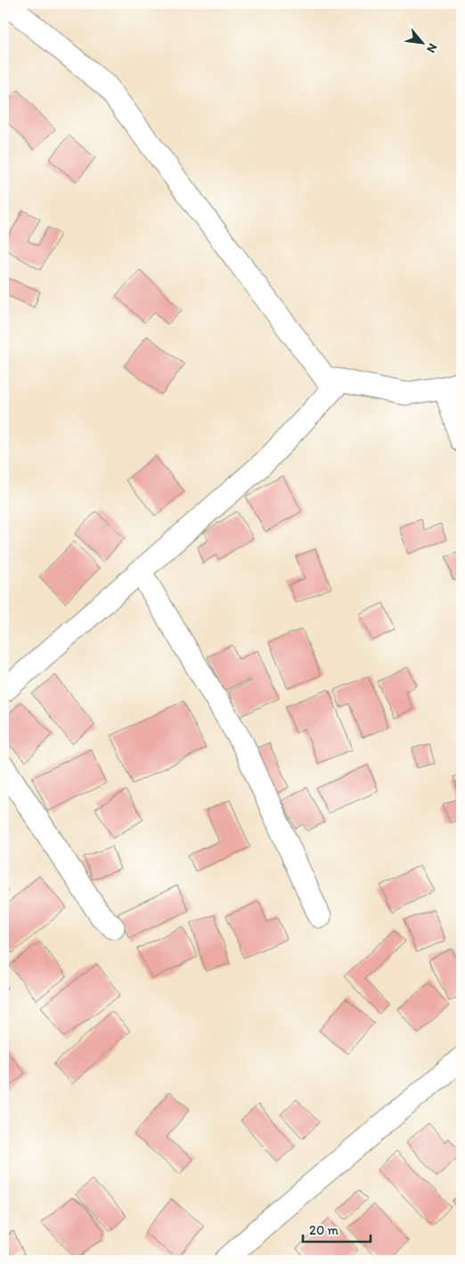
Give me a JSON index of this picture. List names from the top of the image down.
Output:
{
  "scale_bar": "20 m",
  "north": "bottom right"
}
